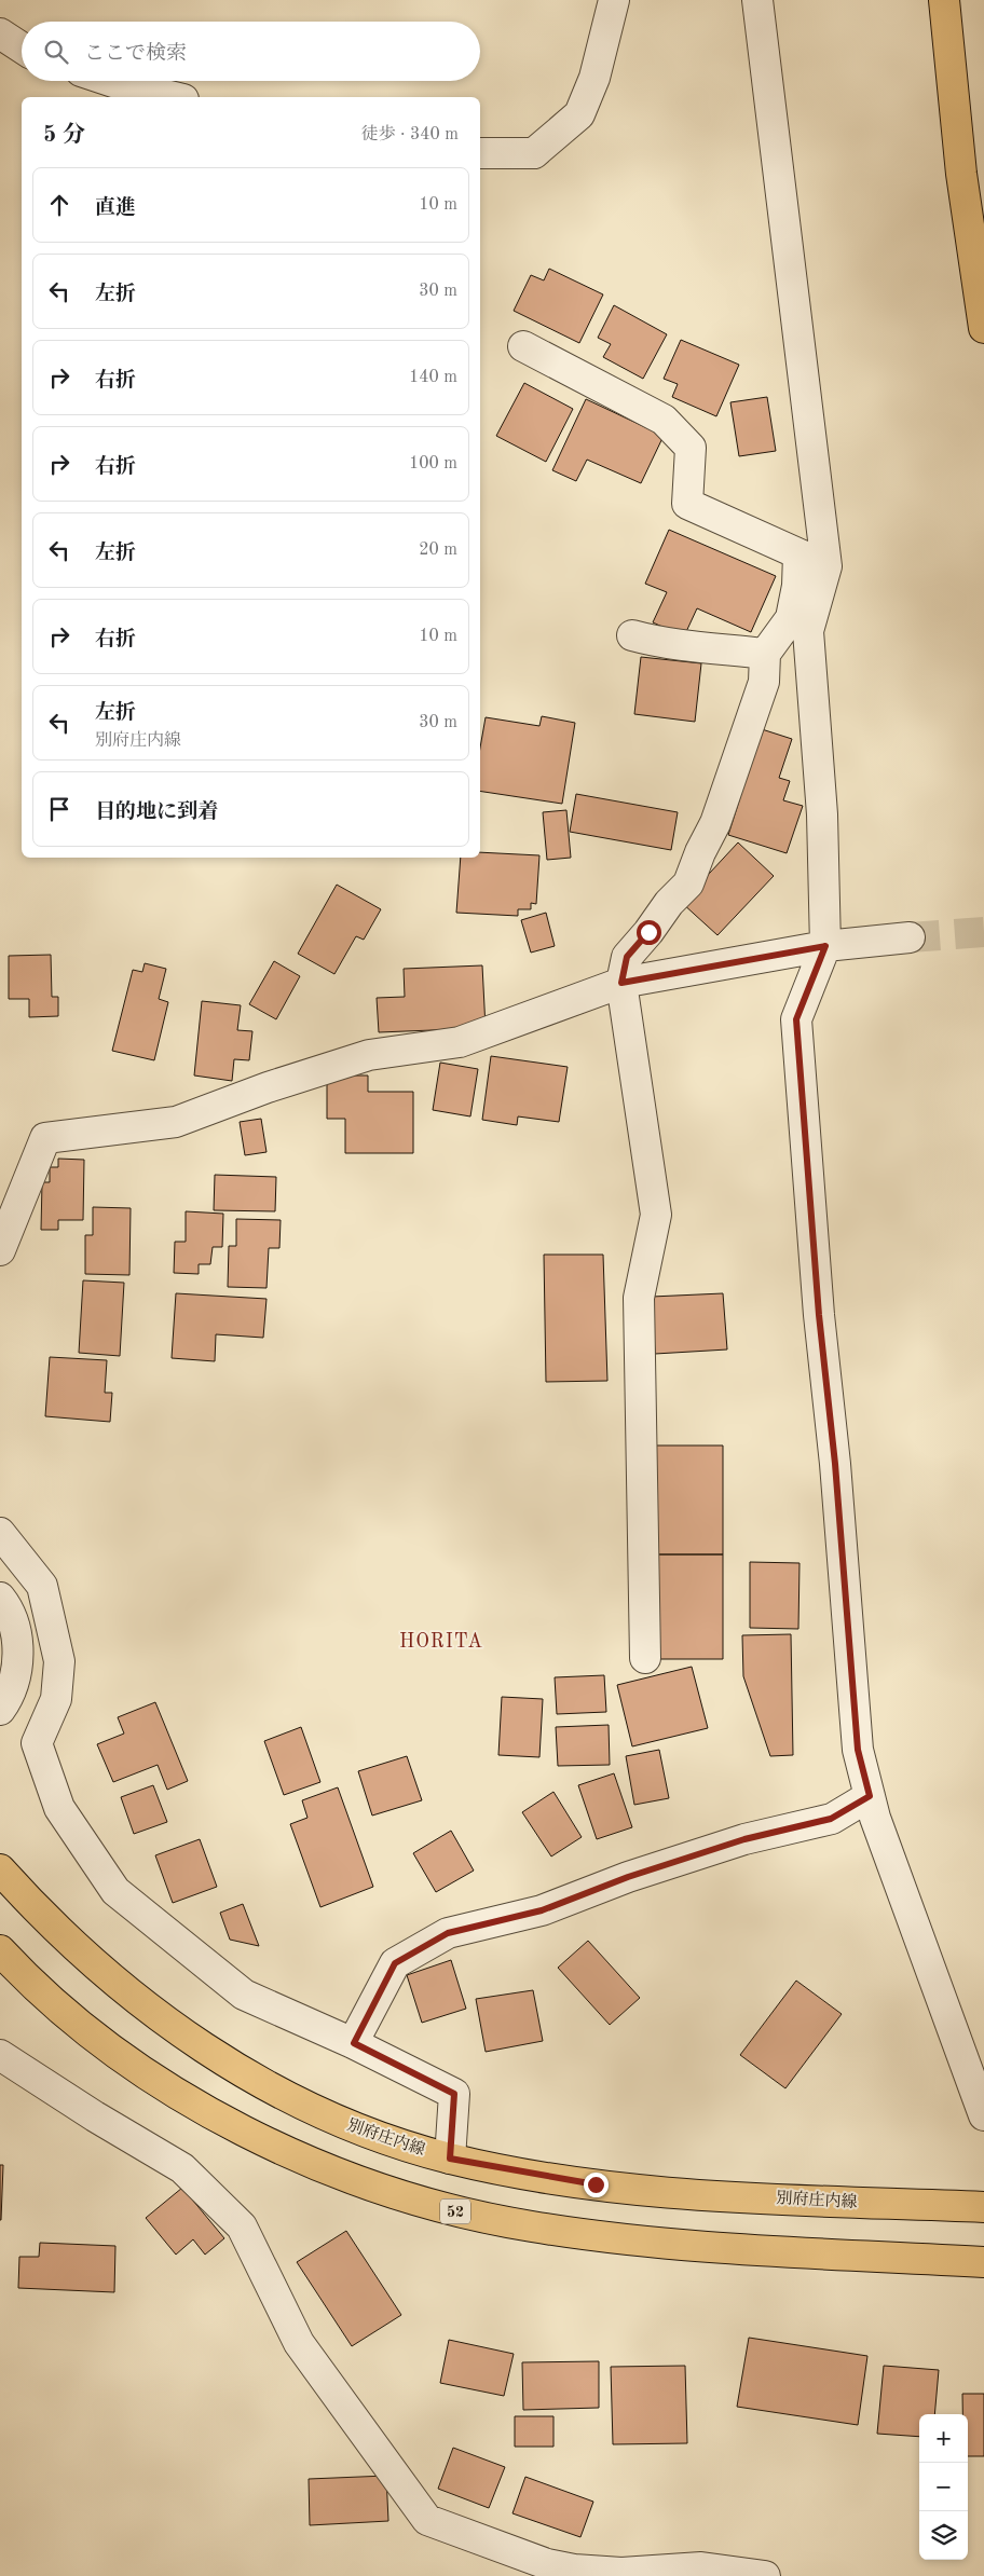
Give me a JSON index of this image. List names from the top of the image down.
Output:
{
  "streets": {
    "main road": ["別府庄内線", "52"]
  },
  "districts": ["HORITA"],
  "page": {
    "search": "ここで検索",
    "heading": ["5 分", "徒歩 · 340 m"],
    "list": [
      ["直進", "10 m"],
      ["左折", "30 m"],
      ["右折", "140 m"],
      ["右折", "100 m"],
      ["左折", "20 m"],
      ["右折", "10 m"],
      ["左折", "別府庄内線", "30 m"],
      "目的地に到着"
    ],
    "map_buttons": ["+", "−"]
  }
}
